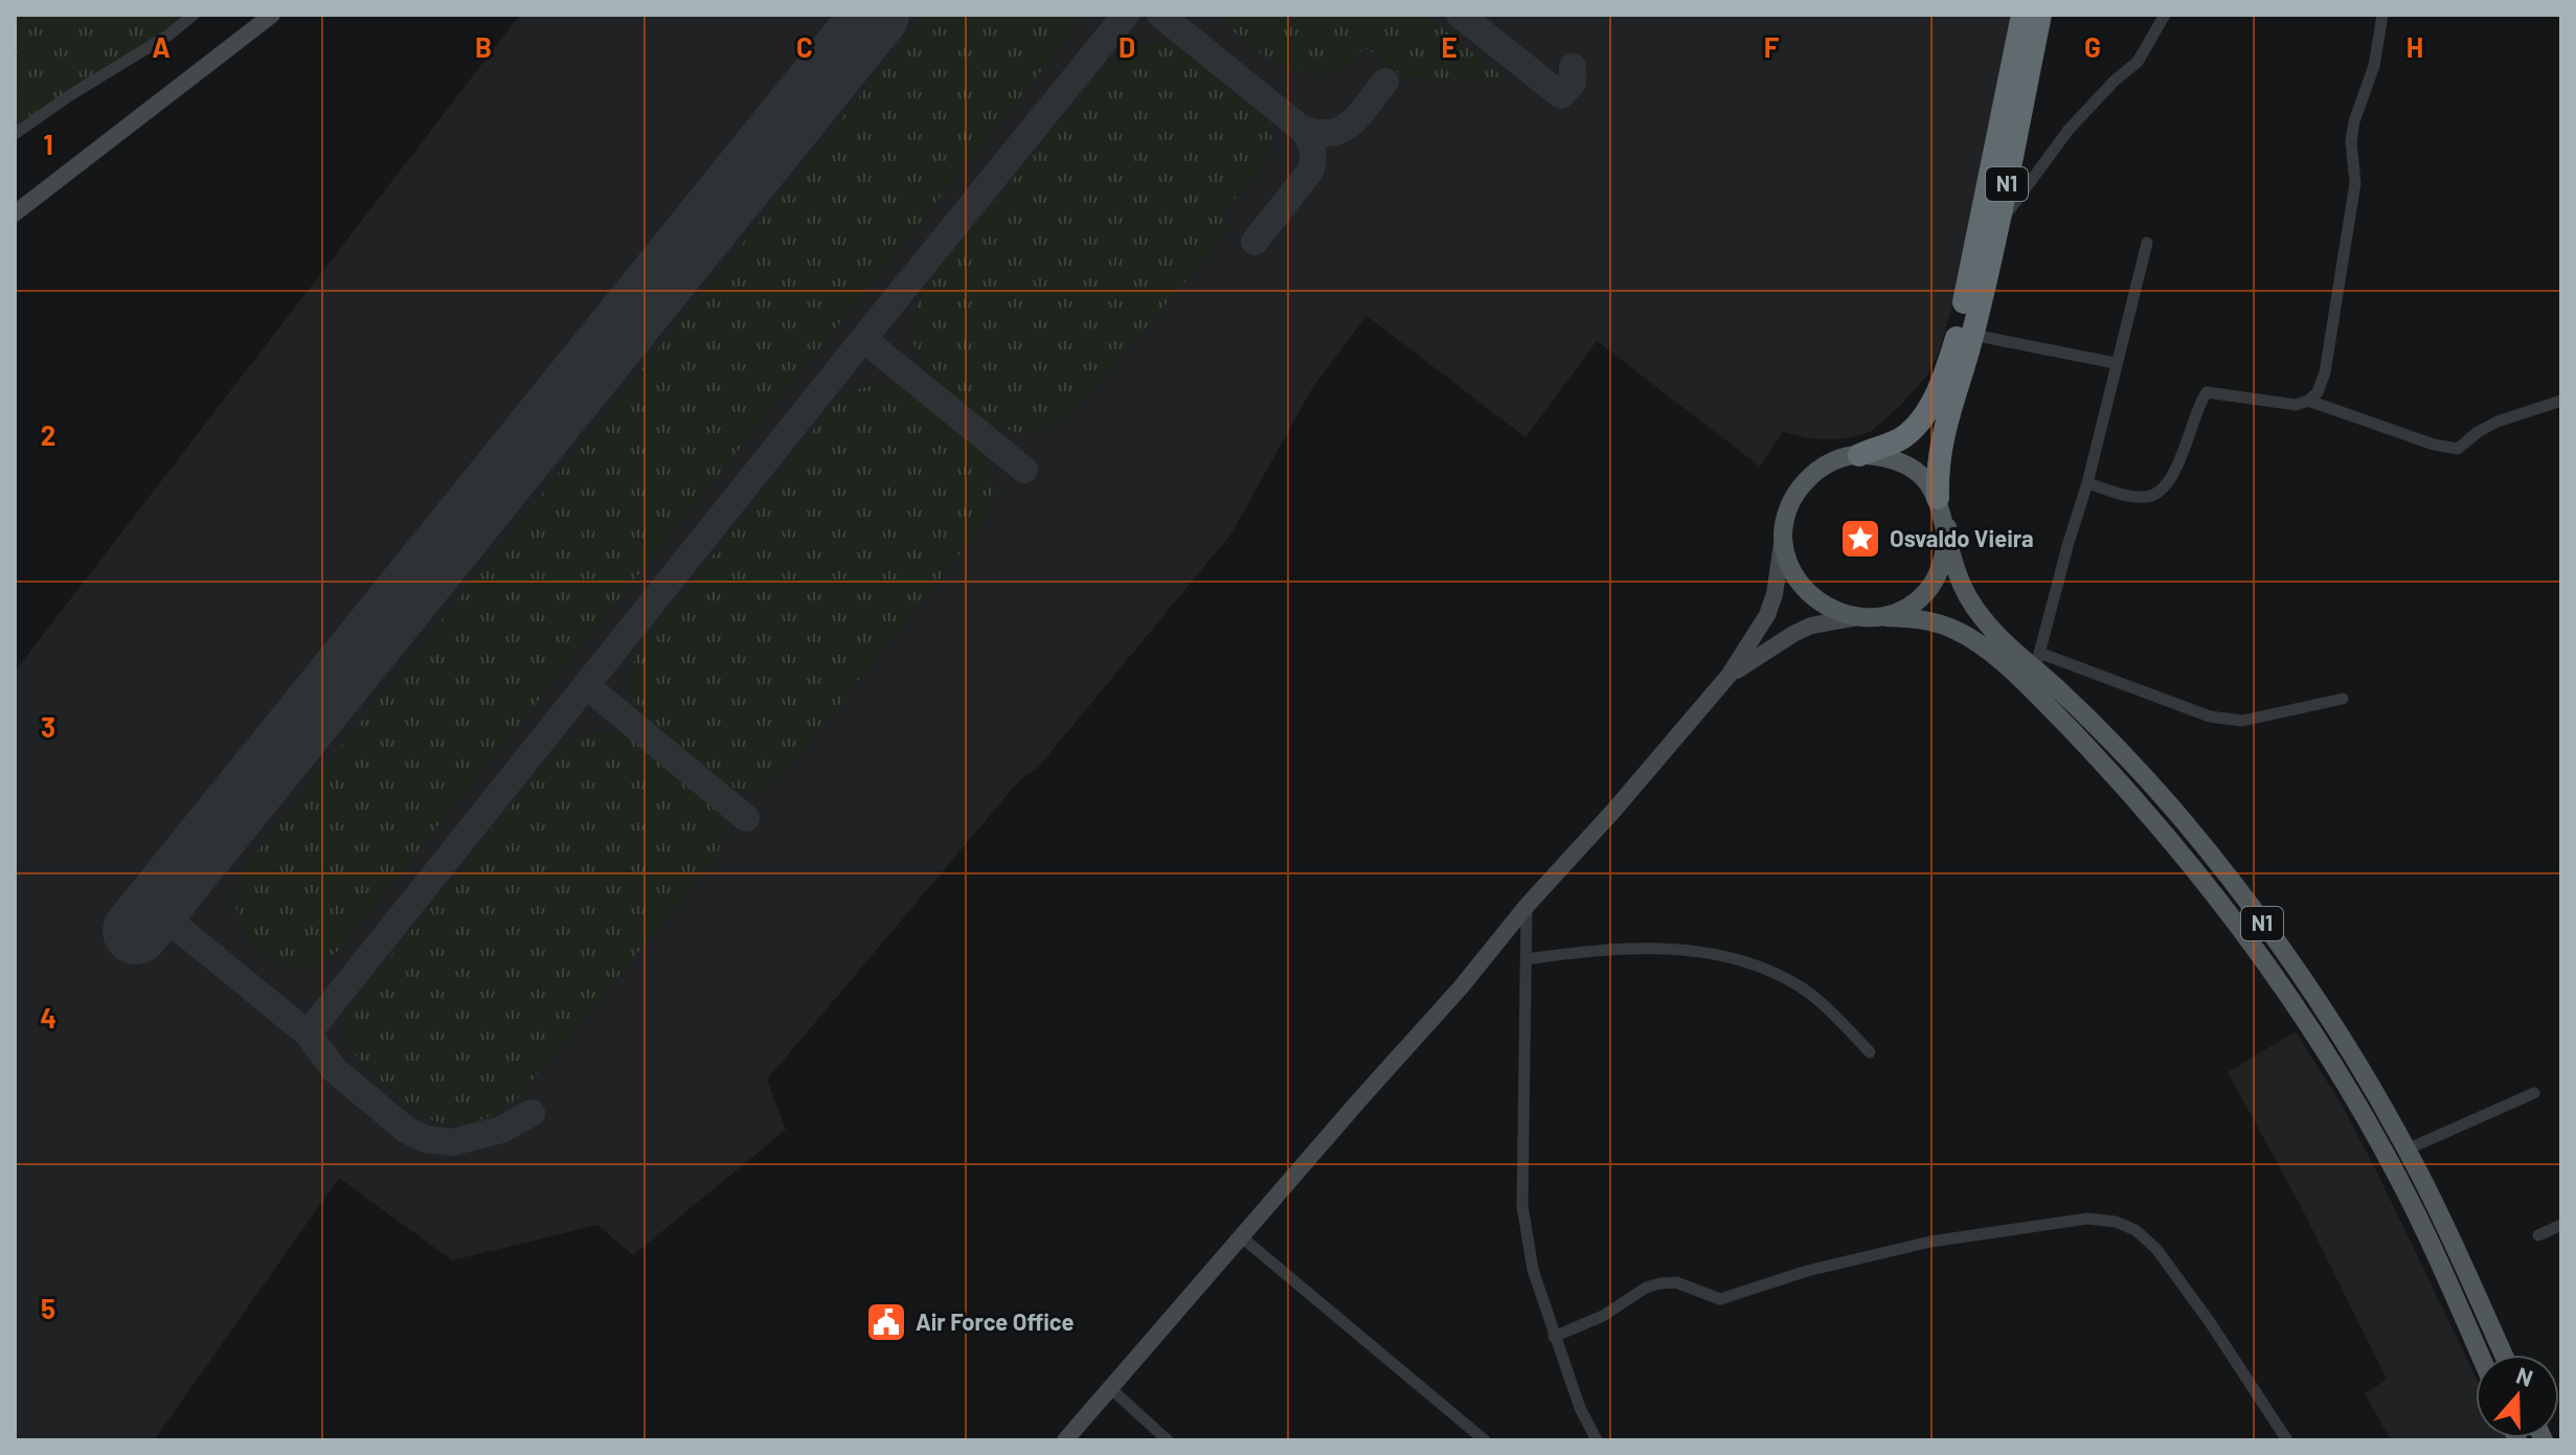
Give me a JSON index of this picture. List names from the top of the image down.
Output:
{
  "streets": {
    "highway": ["N1"]
  },
  "places": {
    "place": ["Osvaldo Vieira"],
    "public building": ["Air Force Office"]
  },
  "north": "top",
  "grid": {
    "columns": [
      "A",
      "B",
      "C",
      "D",
      "E",
      "F",
      "G",
      "H"
    ],
    "rows": [
      "1",
      "2",
      "3",
      "4",
      "5"
    ]
  }
}
